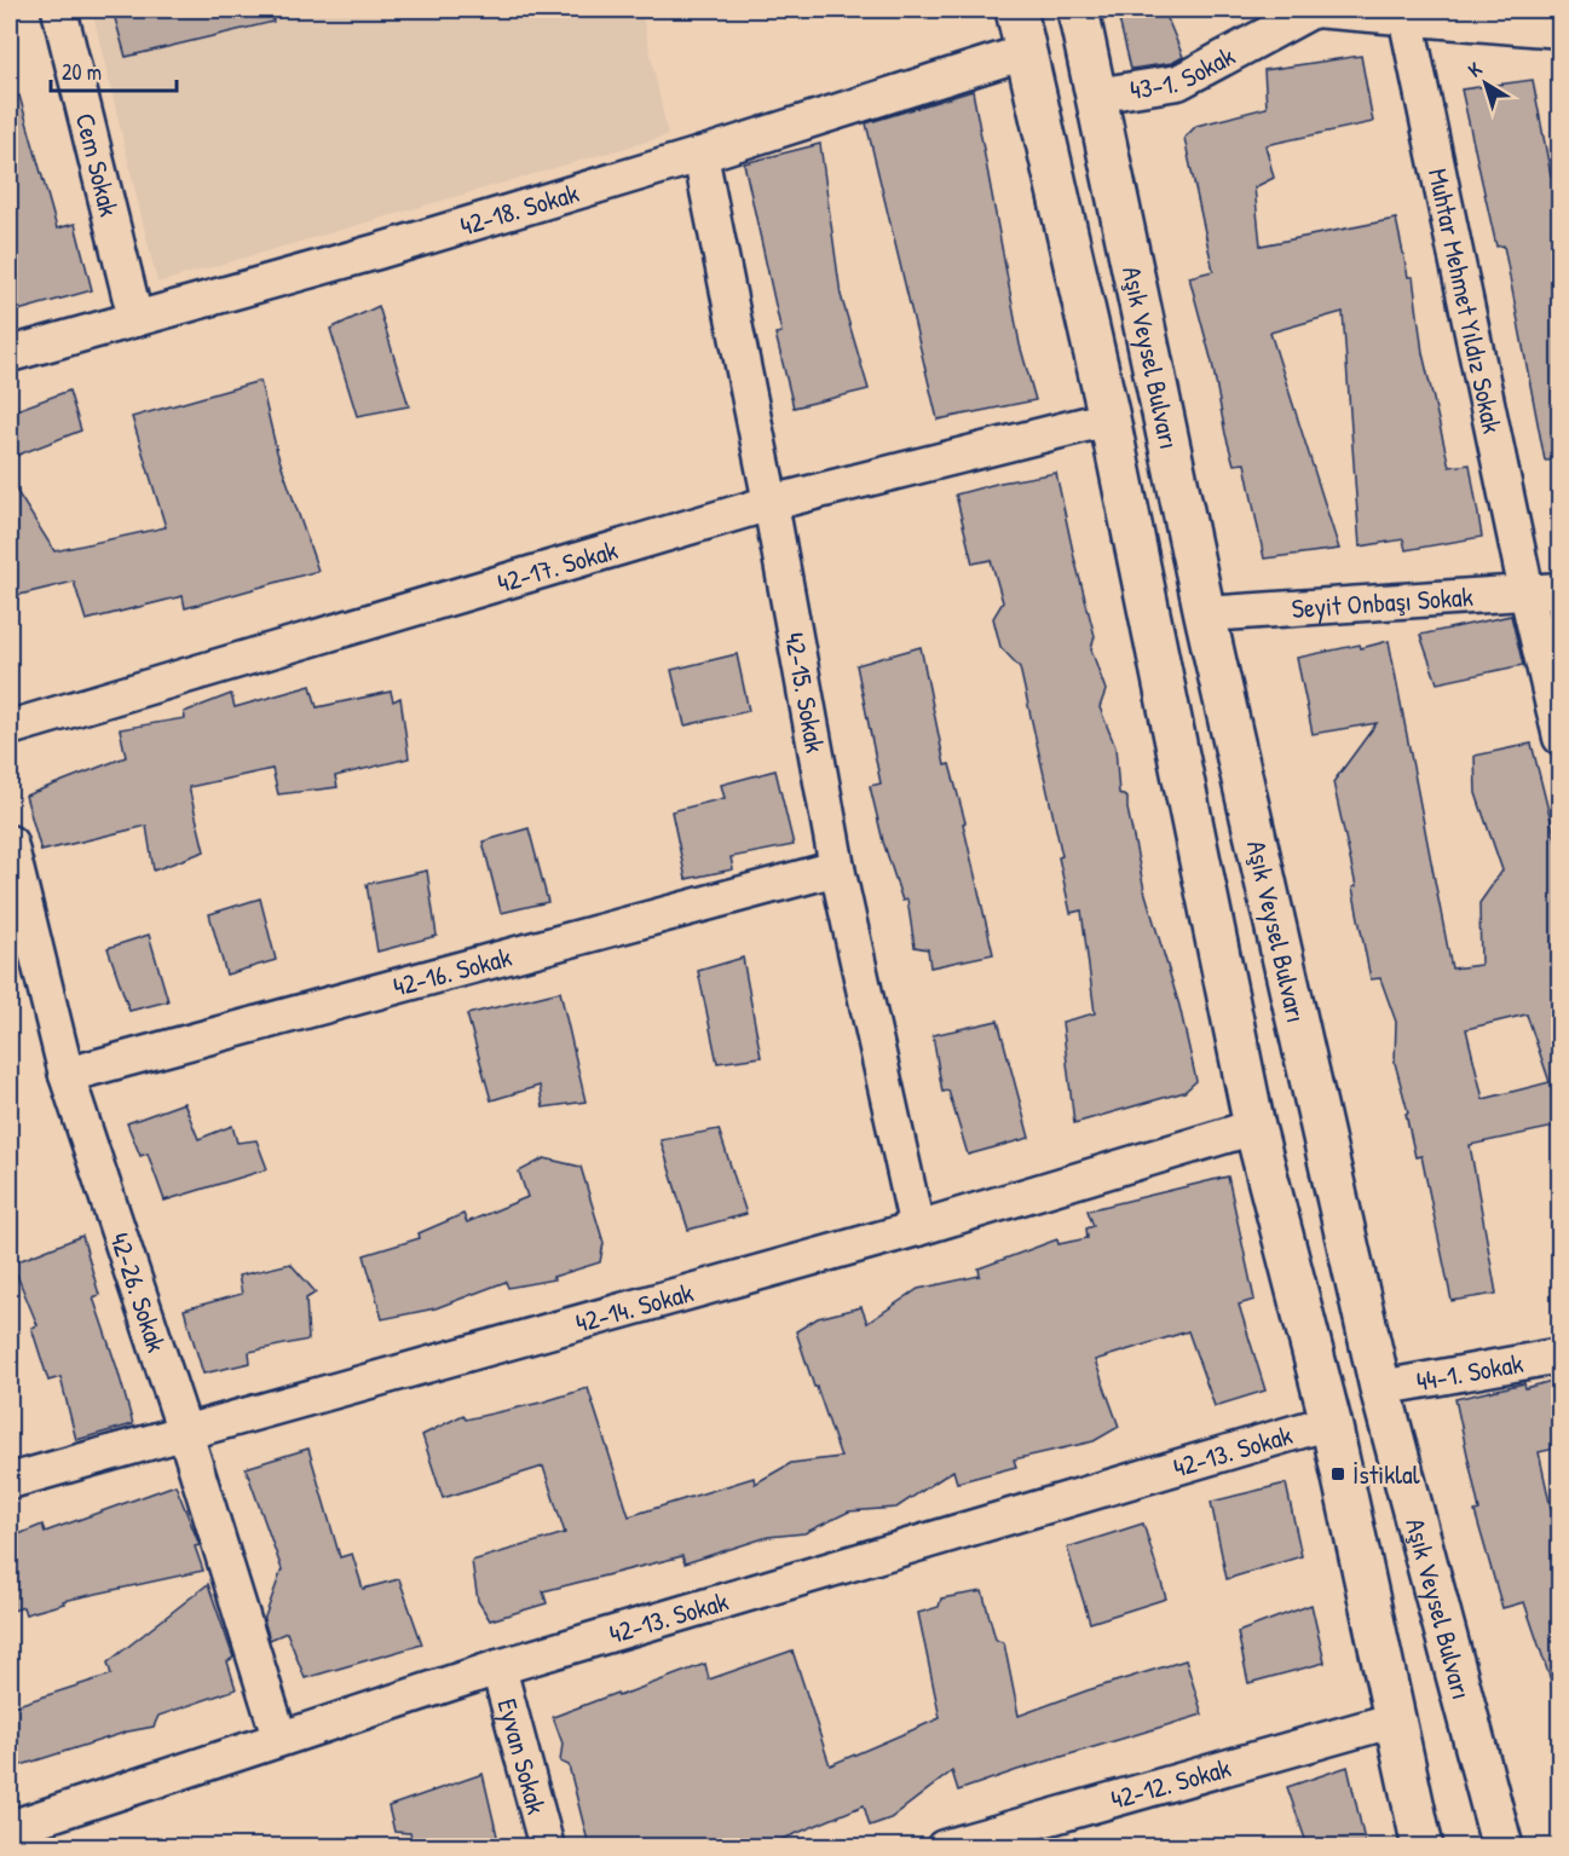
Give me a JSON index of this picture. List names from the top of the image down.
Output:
{
  "streets": {
    "main road": ["Aşık Veysel Bulvarı"],
    "street": [
      "43-1. Sokak",
      "Cem Sokak",
      "42-18. Sokak",
      "Muhtar Mehmet Yıldız Sokak",
      "42-17. Sokak",
      "Seyit Onbaşı Sokak",
      "42-15. Sokak",
      "42-16. Sokak",
      "42-26. Sokak",
      "42-14. Sokak",
      "44-1. Sokak",
      "42-13. Sokak",
      "Eyvan Sokak",
      "42-12. Sokak"
    ]
  },
  "crossings": [
    ["43-1. Sokak", "Muhtar Mehmet Yıldız Sokak"],
    ["43-1. Sokak", "Aşık Veysel Bulvarı"],
    ["Cem Sokak", "42-18. Sokak"],
    ["42-18. Sokak", "Aşık Veysel Bulvarı"],
    ["42-18. Sokak", "42-15. Sokak"],
    ["Muhtar Mehmet Yıldız Sokak", "Seyit Onbaşı Sokak"],
    ["Aşık Veysel Bulvarı", "42-17. Sokak"],
    ["Aşık Veysel Bulvarı", "Seyit Onbaşı Sokak"],
    ["Aşık Veysel Bulvarı", "42-14. Sokak"],
    ["Aşık Veysel Bulvarı", "44-1. Sokak"],
    ["Aşık Veysel Bulvarı", "42-13. Sokak"],
    ["Aşık Veysel Bulvarı", "42-12. Sokak"],
    ["42-17. Sokak", "42-15. Sokak"],
    ["42-15. Sokak", "42-16. Sokak"],
    ["42-15. Sokak", "42-14. Sokak"],
    ["42-16. Sokak", "42-26. Sokak"],
    ["42-26. Sokak", "42-14. Sokak"],
    ["42-26. Sokak", "42-13. Sokak"],
    ["42-13. Sokak", "Eyvan Sokak"]
  ],
  "places": {
    "transit": ["İstiklal"]
  },
  "scale_bar": "20 m",
  "north": "top left"
}
